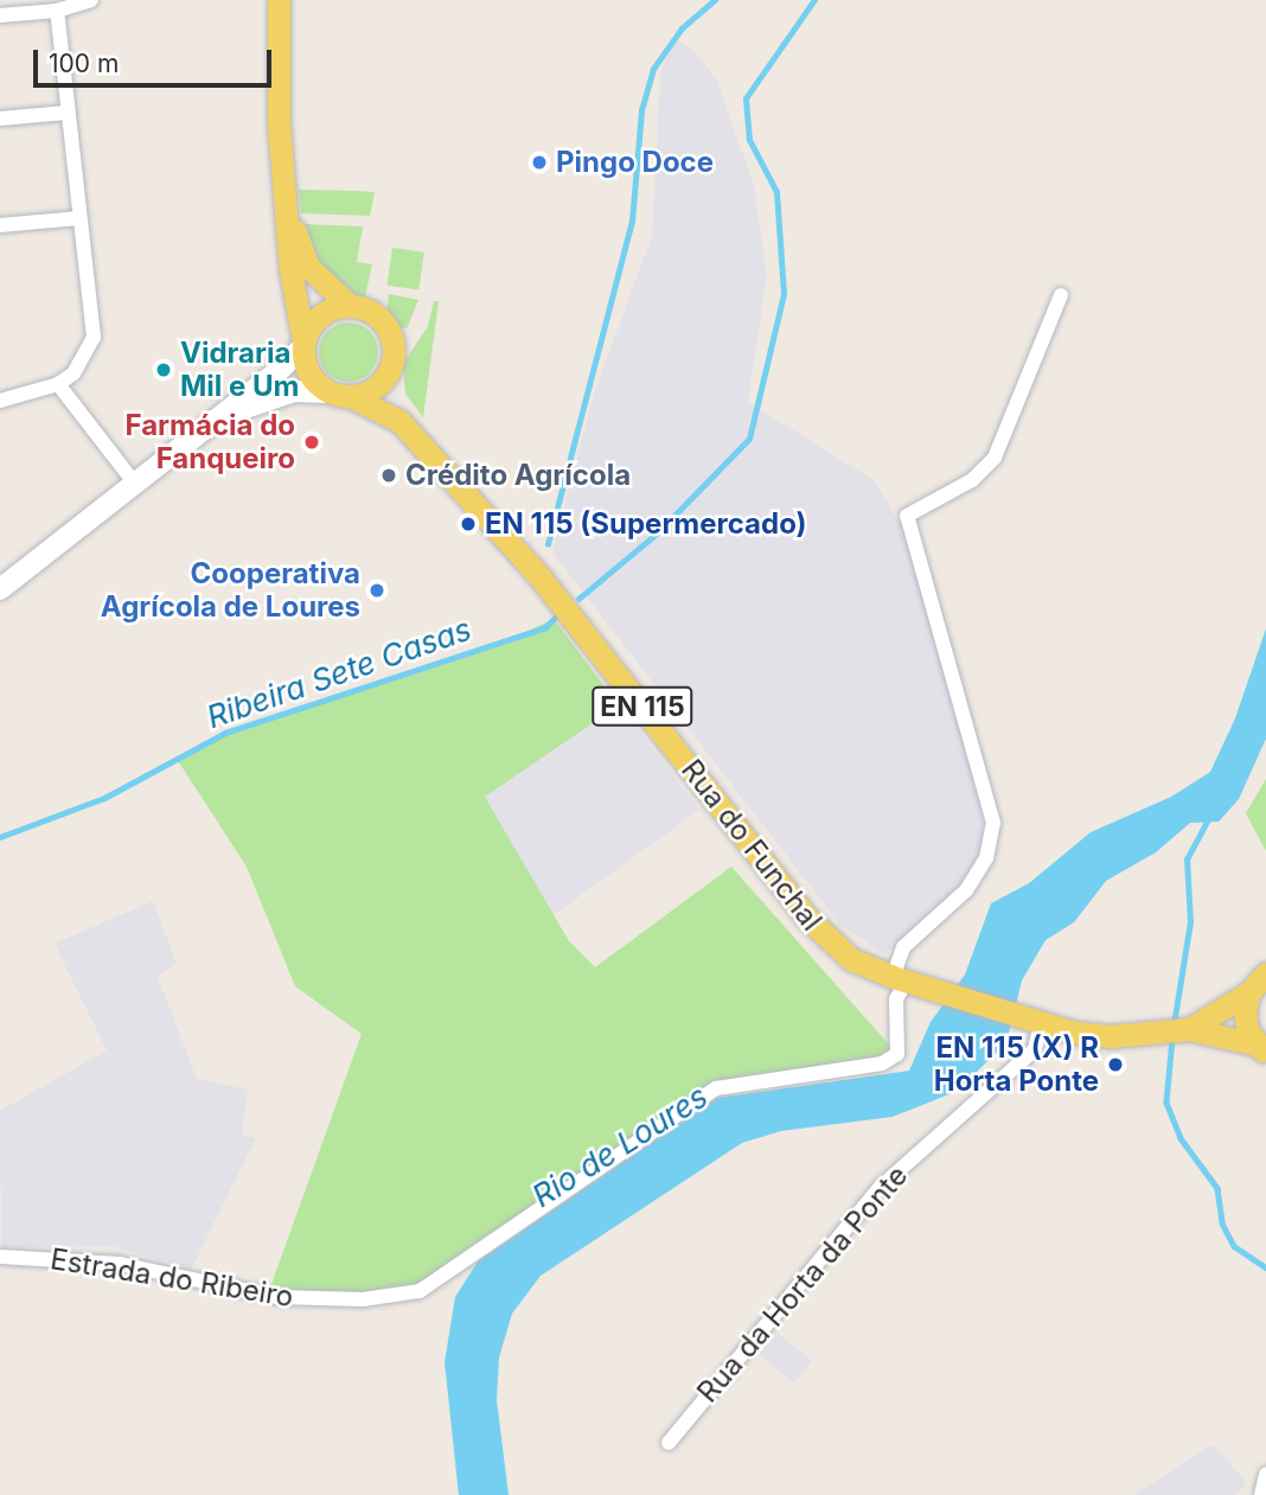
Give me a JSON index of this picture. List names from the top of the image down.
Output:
{
  "streets": {
    "main road": ["EN 115", "Rua do Funchal"],
    "street": ["Estrada do Ribeiro", "Rua da Horta da Ponte"]
  },
  "crossings": [
    ["Rua do Funchal", "Estrada do Ribeiro"],
    ["Rua do Funchal", "Rua da Horta da Ponte"]
  ],
  "water": ["Ribeira Sete Casas", "Rio de Loures"],
  "places": [
    "Pingo Doce",
    "Vidraria Mil e Um",
    "Farmácia do Fanqueiro",
    "Crédito Agrícola",
    "EN 115 (Supermercado)",
    "Cooperativa Agrícola de Loures",
    "EN 115 (X) R Horta Ponte"
  ],
  "scale_bar": "100 m"
}
